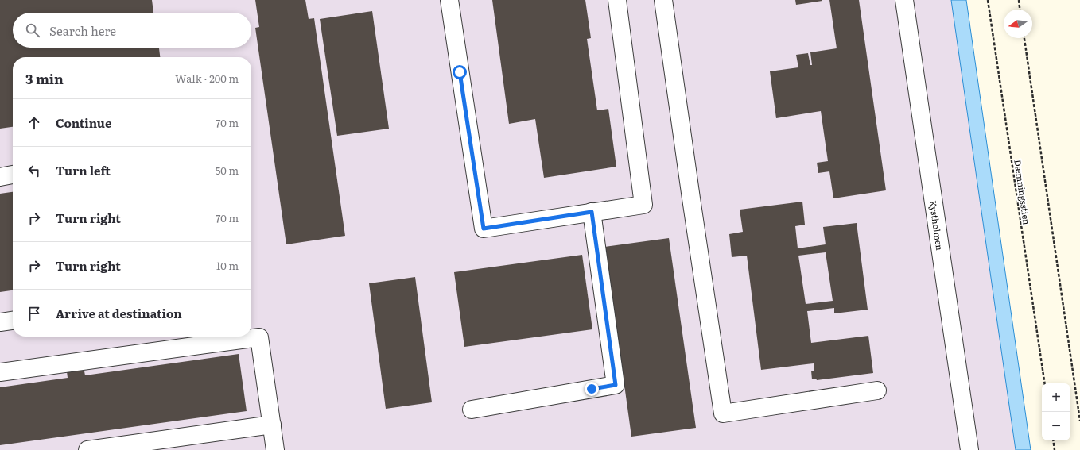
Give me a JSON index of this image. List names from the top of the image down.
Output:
{
  "streets": {
    "street": ["Kystholmen"],
    "path": ["Dæmningsstien"]
  },
  "north": "left",
  "page": {
    "search": "Search here",
    "heading": ["3 min", "Walk · 200 m"],
    "list": [
      ["Continue", "70 m"],
      ["Turn left", "50 m"],
      ["Turn right", "70 m"],
      ["Turn right", "10 m"],
      "Arrive at destination"
    ],
    "map_buttons": ["+", "−"]
  }
}
